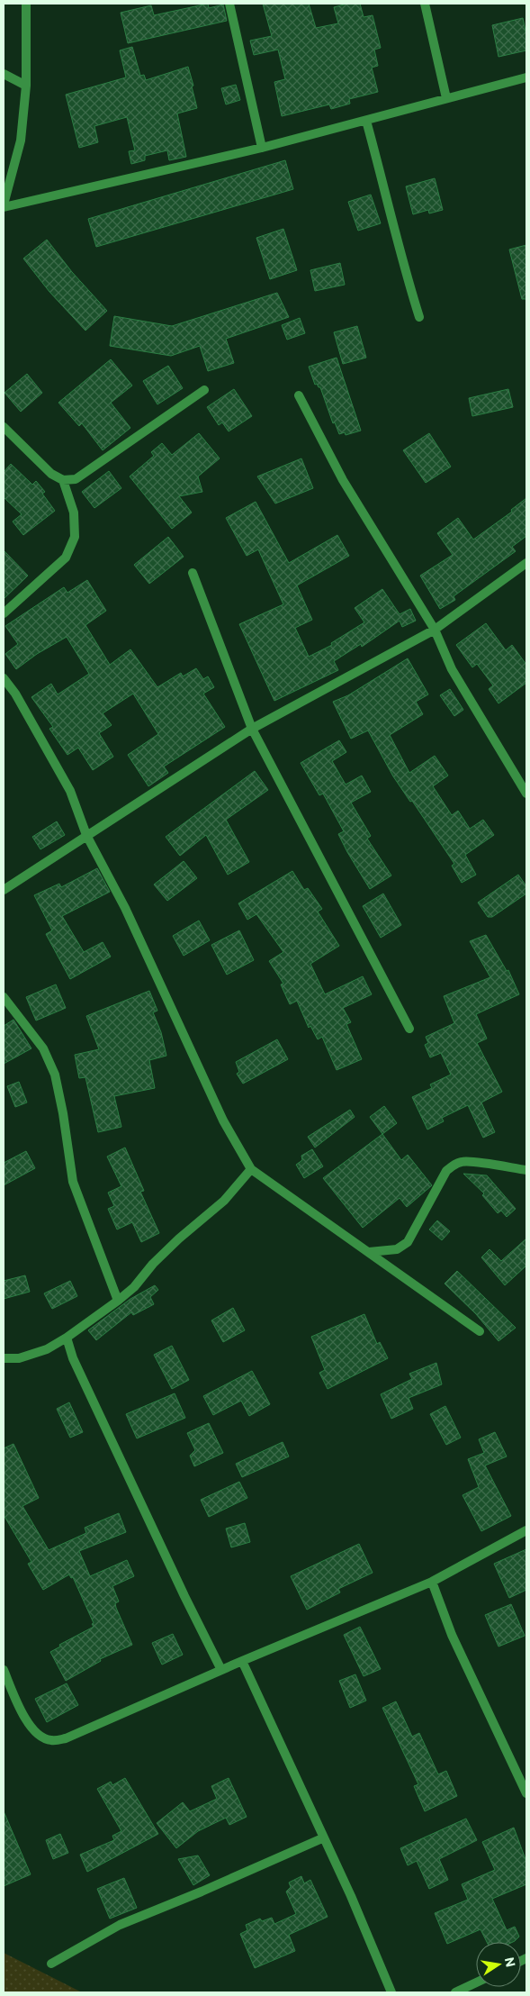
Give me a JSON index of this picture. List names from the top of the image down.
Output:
{
  "north": "right"
}
